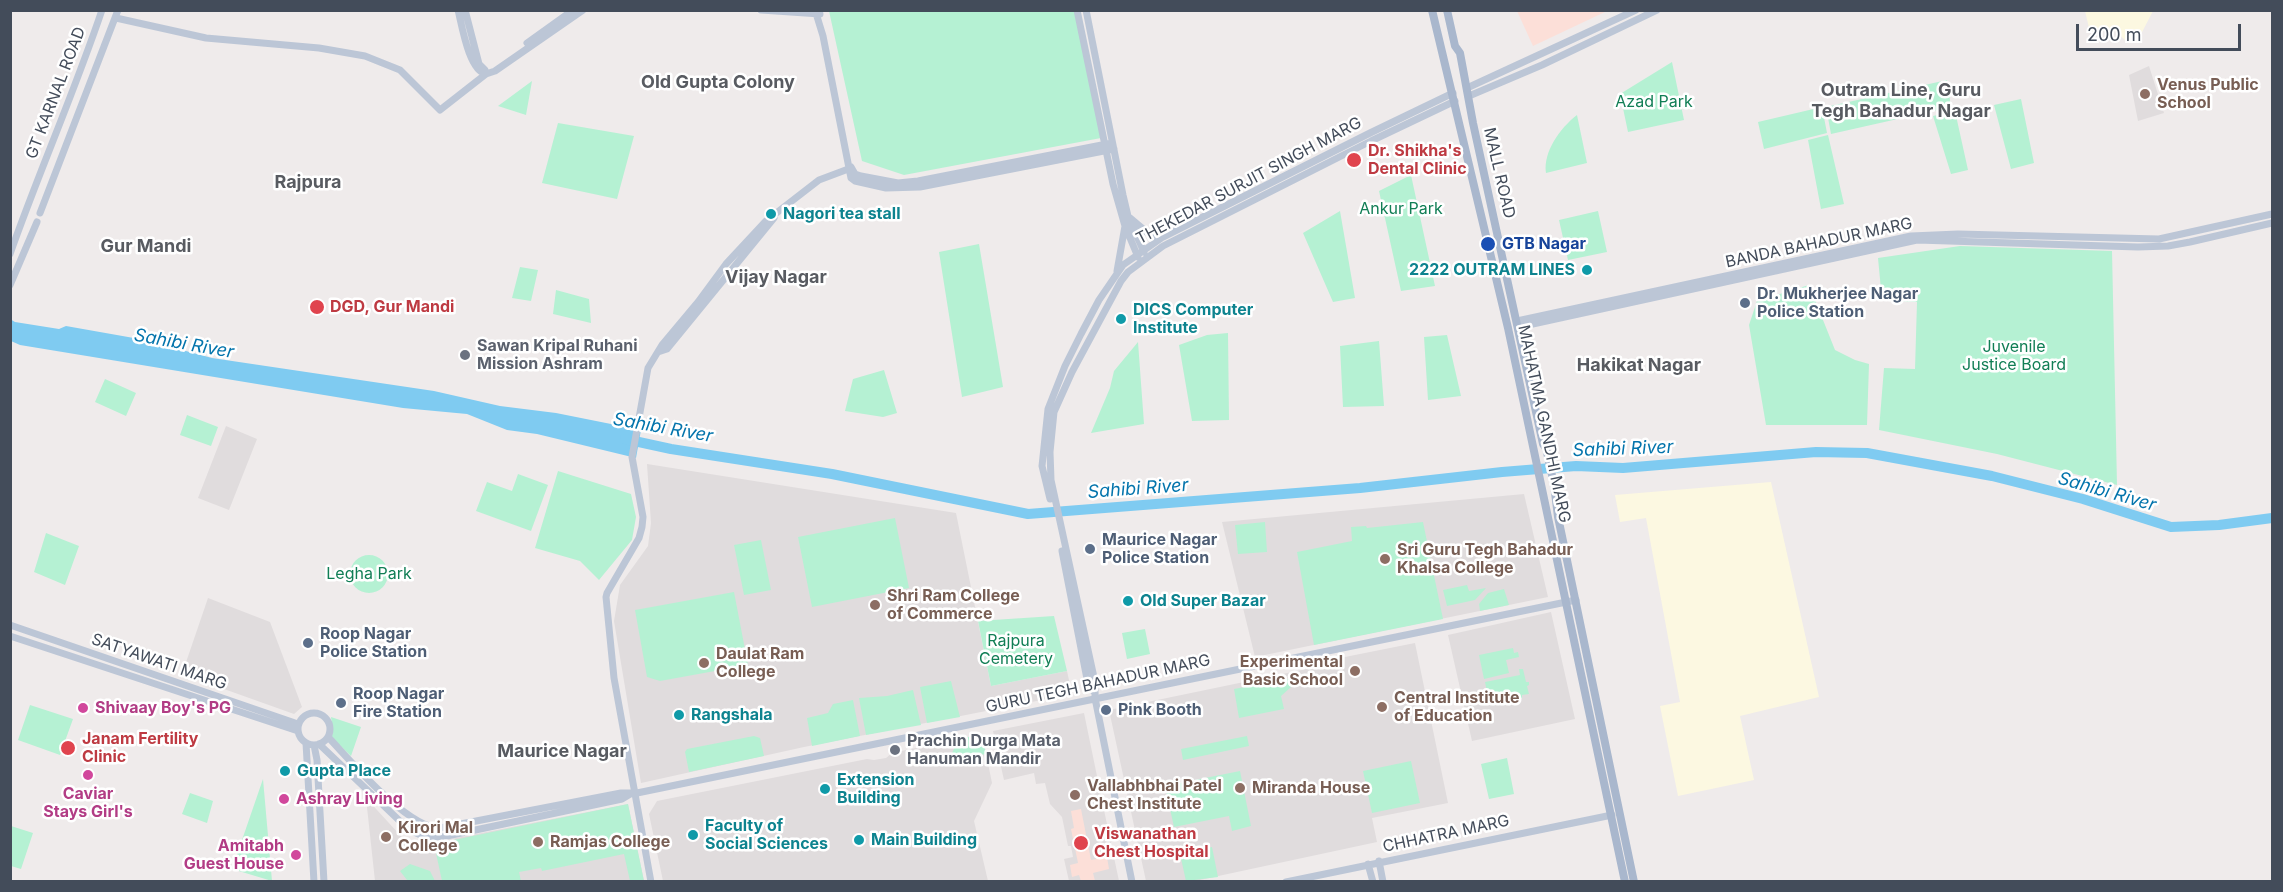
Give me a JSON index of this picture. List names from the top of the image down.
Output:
{
  "streets": {
    "main road": ["MALL ROAD", "MAHATMA GANDHI MARG"],
    "street": [
      "GT KARNAL ROAD",
      "THEKEDAR SURJIT SINGH MARG",
      "BANDA BAHADUR MARG",
      "SATYAWATI MARG",
      "GURU TEGH BAHADUR MARG",
      "CHHATRA MARG"
    ]
  },
  "crossings": [
    ["MALL ROAD", "BANDA BAHADUR MARG"],
    ["MALL ROAD", "MAHATMA GANDHI MARG"],
    ["THEKEDAR SURJIT SINGH MARG", "MAHATMA GANDHI MARG"],
    ["MAHATMA GANDHI MARG", "GURU TEGH BAHADUR MARG"],
    ["MAHATMA GANDHI MARG", "CHHATRA MARG"],
    ["SATYAWATI MARG", "GURU TEGH BAHADUR MARG"]
  ],
  "districts": [
    "Old Gupta Colony",
    "Outram Line, Guru Tegh Bahadur Nagar",
    "Rajpura",
    "Gur Mandi",
    "Vijay Nagar",
    "Hakikat Nagar",
    "Maurice Nagar"
  ],
  "water": ["Sahibi River"],
  "parks": [
    "Azad Park",
    "Ankur Park",
    "Juvenile Justice Board",
    "Legha Park",
    "Rajpura Cemetery"
  ],
  "places": [
    "Venus Public School",
    "Dr. Shikha's Dental Clinic",
    "Nagori tea stall",
    "GTB Nagar",
    "2222 OUTRAM LINES",
    "Dr. Mukherjee Nagar Police Station",
    "DGD, Gur Mandi",
    "DICS Computer Institute",
    "Sawan Kripal Ruhani Mission Ashram",
    "Maurice Nagar Police Station",
    "Sri Guru Tegh Bahadur Khalsa College",
    "Old Super Bazar",
    "Shri Ram College of Commerce",
    "Roop Nagar Police Station",
    "Daulat Ram College",
    "Experimental Basic School",
    "Roop Nagar Fire Station",
    "Central Institute of Education",
    "Shivaay Boy's PG",
    "Pink Booth",
    "Rangshala",
    "Janam Fertility Clinic",
    "Prachin Durga Mata Hanuman Mandir",
    "Gupta Place",
    "Caviar Stays Girl's",
    "Miranda House",
    "Extension Building",
    "Vallabhbhai Patel Chest Institute",
    "Ashray Living",
    "Faculty of Social Sciences",
    "Kirori Mal College",
    "Main Building",
    "Ramjas College",
    "Viswanathan Chest Hospital",
    "Amitabh Guest House"
  ],
  "scale_bar": "200 m"
}
